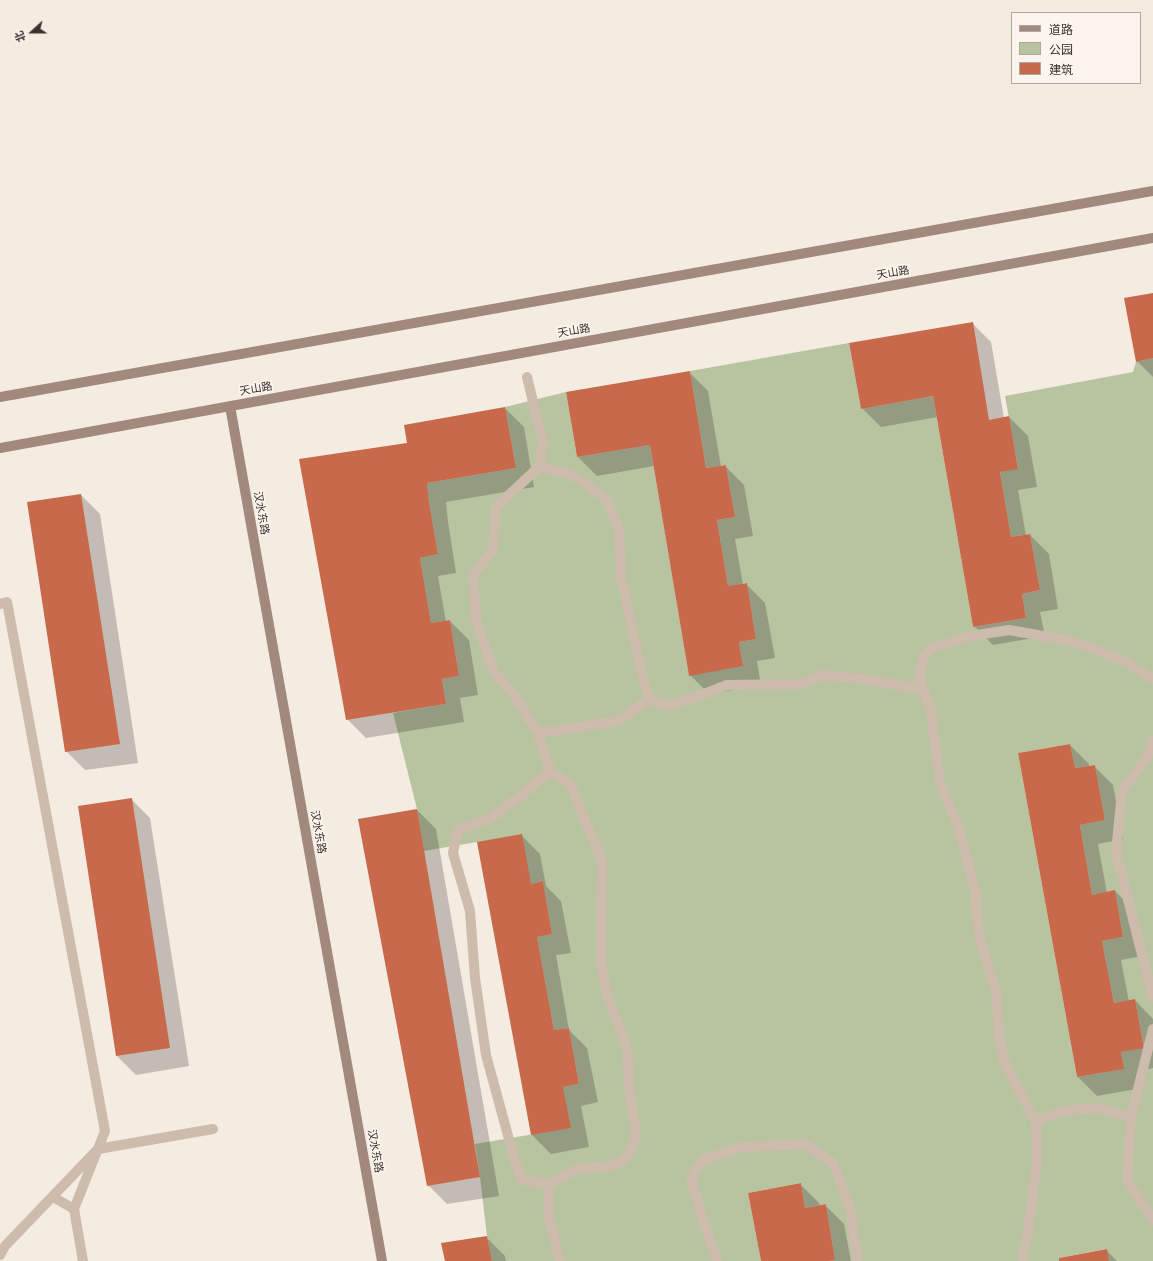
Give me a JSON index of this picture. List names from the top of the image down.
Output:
{
  "streets": {
    "street": ["天山路", "汉水东路"]
  },
  "crossings": [
    ["天山路", "汉水东路"]
  ],
  "legend": ["道路", "公园", "建筑"],
  "north": "left"
}
